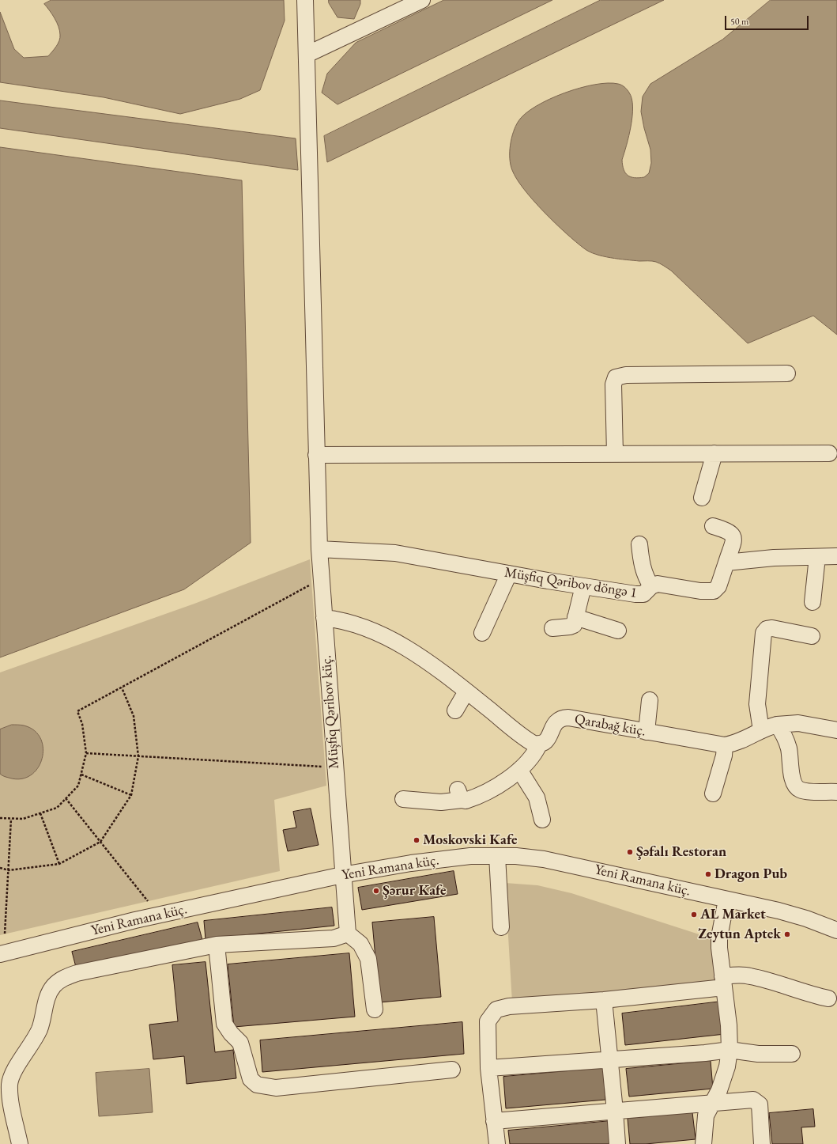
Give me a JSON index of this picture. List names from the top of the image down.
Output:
{
  "streets": {
    "street": [
      "Müşfiq Qəribov döngə 1",
      "Müşfiq Qəribov küç.",
      "Qarabağ küç.",
      "Yeni Ramana küç."
    ]
  },
  "crossings": [
    ["Müşfiq Qəribov döngə 1", "Müşfiq Qəribov küç."],
    ["Müşfiq Qəribov küç.", "Yeni Ramana küç."]
  ],
  "places": [
    "Moskovski Kafe",
    "Şəfalı Restoran",
    "Dragon Pub",
    "Şərur Kafe",
    "AL Market",
    "Zeytun Aptek"
  ],
  "scale_bar": "50 m"
}
